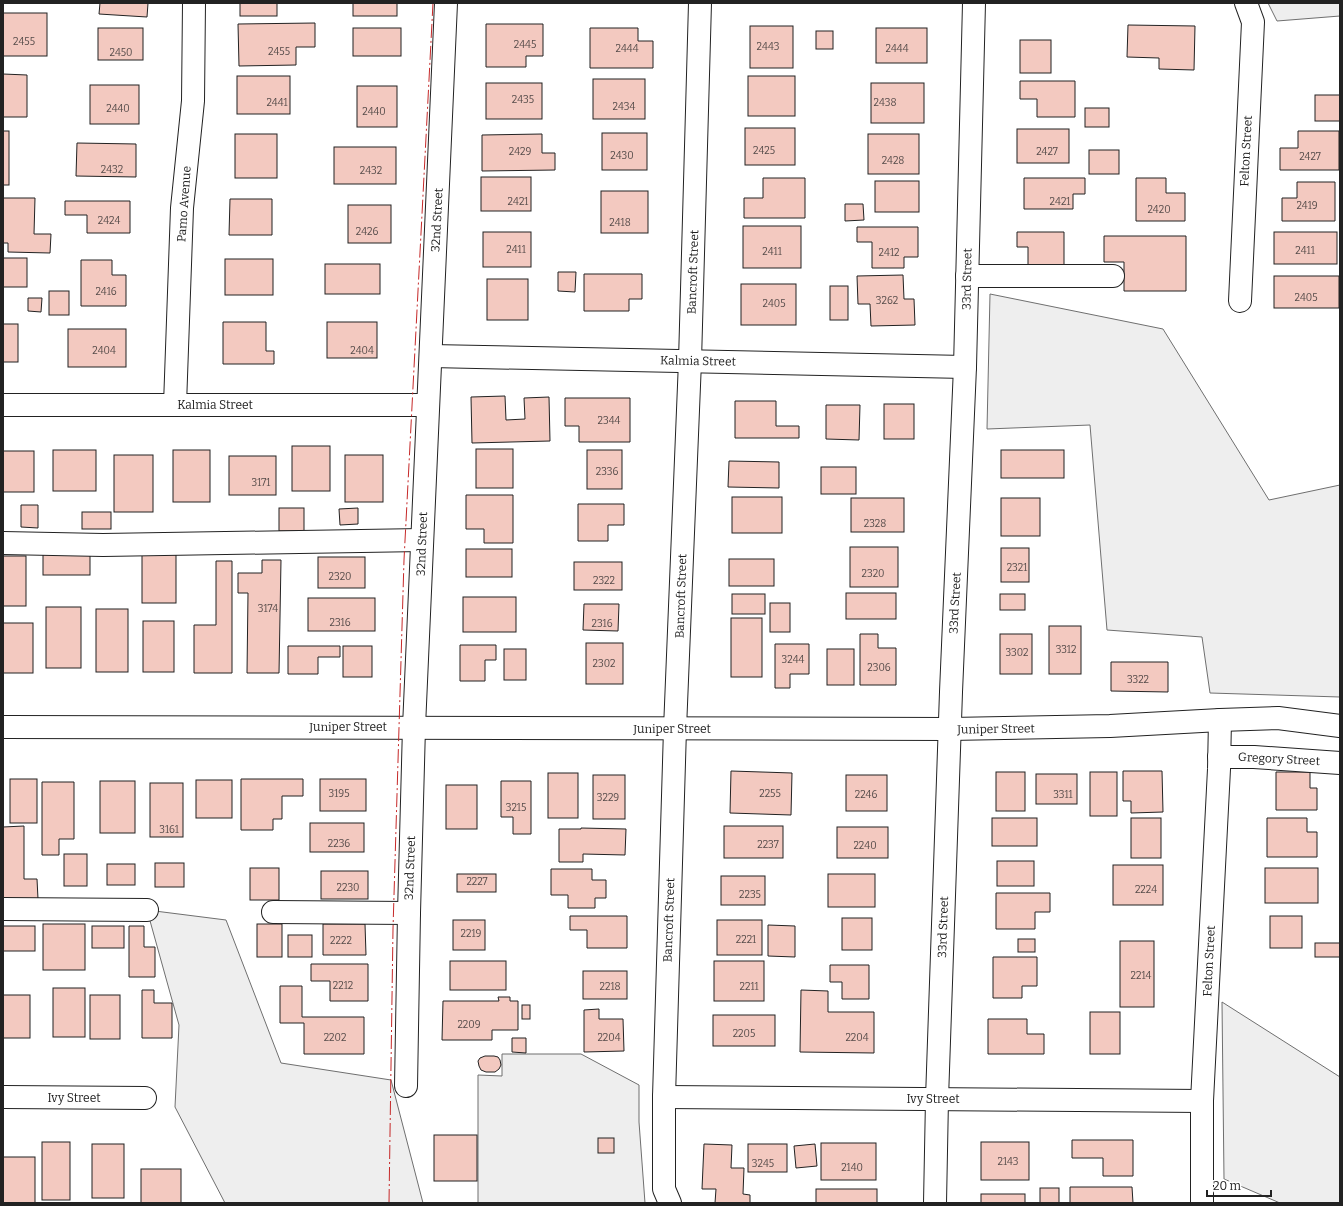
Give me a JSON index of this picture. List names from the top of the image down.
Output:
{
  "streets": {
    "street": [
      "Felton Street",
      "Pamo Avenue",
      "32nd Street",
      "Bancroft Street",
      "33rd Street",
      "Kalmia Street",
      "Juniper Street",
      "Gregory Street",
      "Ivy Street"
    ]
  },
  "crossings": [
    ["Felton Street", "Juniper Street"],
    ["Felton Street", "Gregory Street"],
    ["Felton Street", "Ivy Street"],
    ["Pamo Avenue", "Kalmia Street"],
    ["32nd Street", "Kalmia Street"],
    ["32nd Street", "Juniper Street"],
    ["Bancroft Street", "Kalmia Street"],
    ["Bancroft Street", "Juniper Street"],
    ["Bancroft Street", "Ivy Street"],
    ["33rd Street", "Kalmia Street"],
    ["33rd Street", "Juniper Street"],
    ["33rd Street", "Ivy Street"]
  ],
  "house_numbers": [
    "2455",
    "2445",
    "2443",
    "2444",
    "2444",
    "2455",
    "2450",
    "2435",
    "2441",
    "2438",
    "2434",
    "2440",
    "2440",
    "2425",
    "2429",
    "2427",
    "2430",
    "2427",
    "2428",
    "2432",
    "2432",
    "2421",
    "2421",
    "2419",
    "2420",
    "2424",
    "2418",
    "2426",
    "2411",
    "2411",
    "2411",
    "2412",
    "2416",
    "2405",
    "3262",
    "2405",
    "2404",
    "2404",
    "2344",
    "2336",
    "3171",
    "2328",
    "2321",
    "2320",
    "2320",
    "2322",
    "3174",
    "2316",
    "2316",
    "3312",
    "3302",
    "3244",
    "2302",
    "2306",
    "3322",
    "3195",
    "2255",
    "2246",
    "3311",
    "3229",
    "3215",
    "3161",
    "2236",
    "2237",
    "2240",
    "2227",
    "2230",
    "2224",
    "2235",
    "2219",
    "2221",
    "2222",
    "2214",
    "2212",
    "2218",
    "2211",
    "2209",
    "2205",
    "2202",
    "2204",
    "2204",
    "2143",
    "3245",
    "2140"
  ],
  "scale_bar": "20 m"
}
